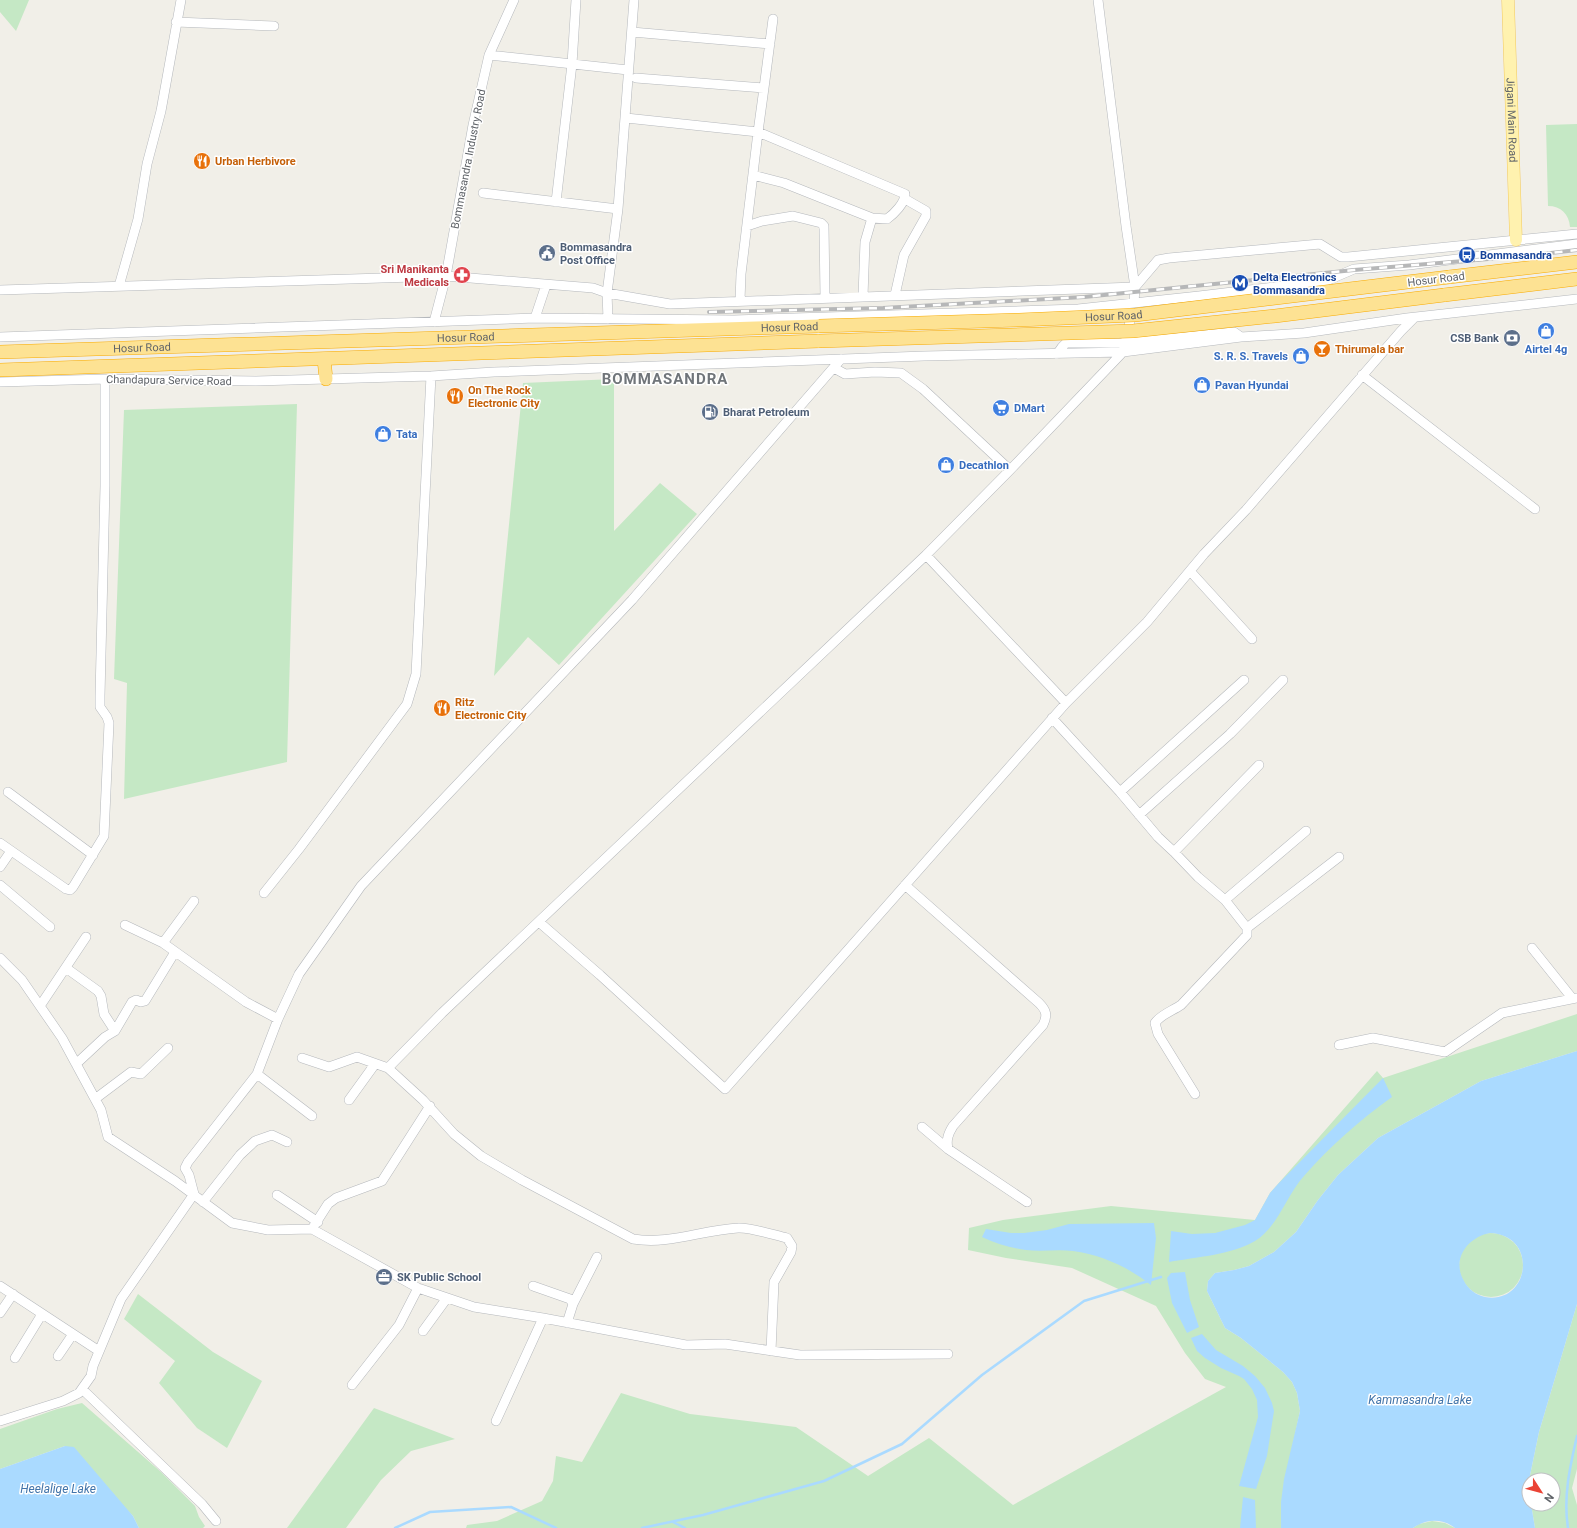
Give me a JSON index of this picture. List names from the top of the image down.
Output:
{
  "streets": {
    "highway": ["Hosur Road"],
    "main road": ["Jigani Main Road"],
    "street": ["Bommasandra Industry Road", "Chandapura Service Road"]
  },
  "districts": ["BOMMASANDRA"],
  "water": ["Kammasandra Lake", "Heelalige Lake"],
  "places": {
    "restaurant": ["Urban Herbivore", "On The Rock Electronic City", "Ritz Electronic City"],
    "public building": ["Bommasandra Post Office"],
    "bus stop": ["Bommasandra"],
    "pharmacy": ["Sri Manikanta Medicals"],
    "metro station": ["Delta Electronics Bommasandra"],
    "shop": [
      "Airtel 4g",
      "S. R. S. Travels",
      "Pavan Hyundai",
      "Tata",
      "Decathlon"
    ],
    "bank": ["CSB Bank"],
    "bar": ["Thirumala bar"],
    "supermarket": ["DMart"],
    "fuel station": ["Bharat Petroleum"],
    "office": ["SK Public School"]
  },
  "north": "bottom right"
}
